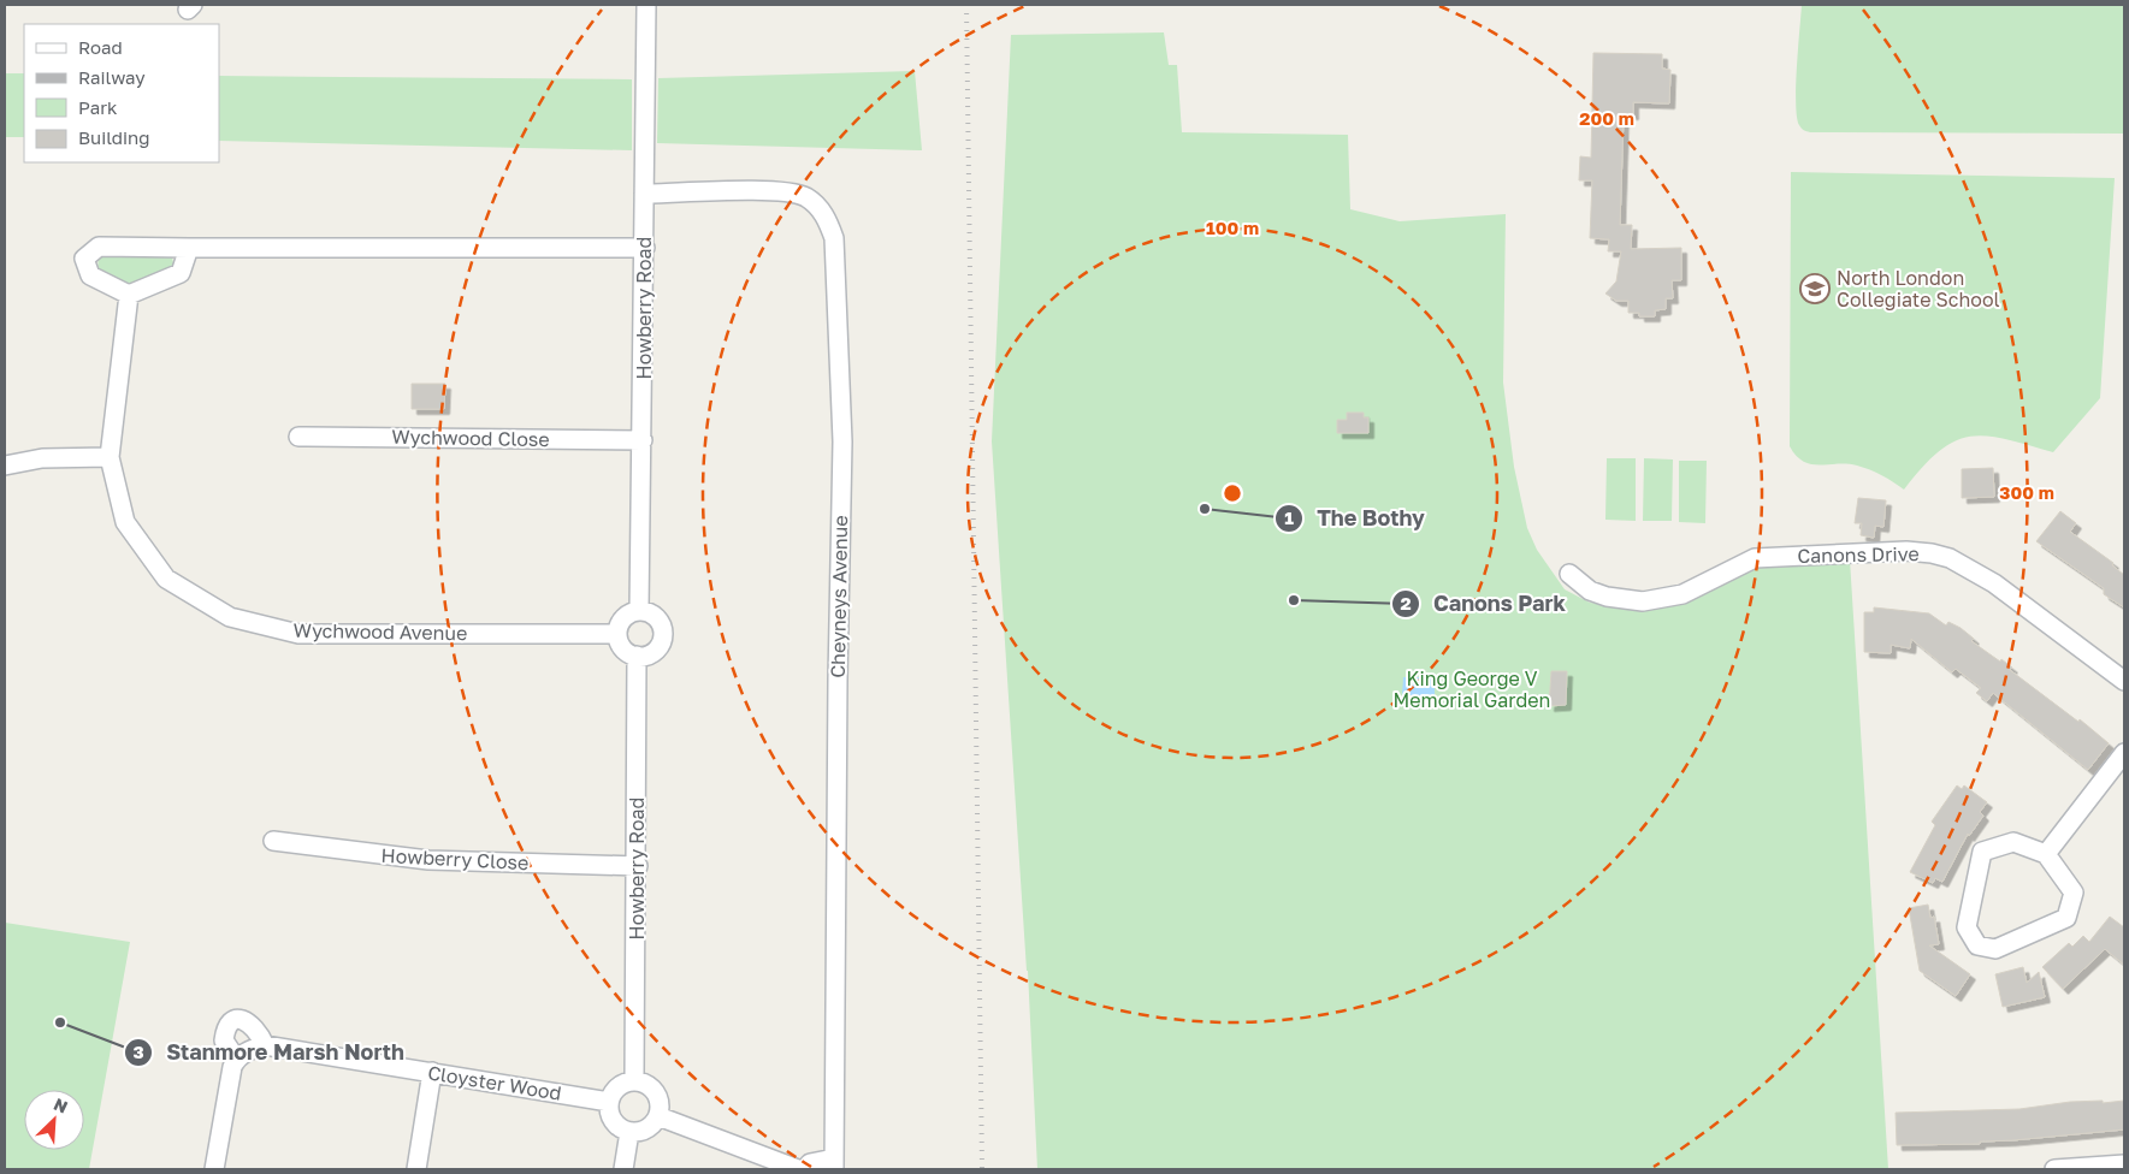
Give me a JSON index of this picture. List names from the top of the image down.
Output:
{
  "streets": {
    "street": [
      "Howberry Road",
      "Wychwood Close",
      "Canons Drive",
      "Cheyneys Avenue",
      "Wychwood Avenue",
      "Howberry Close",
      "Cloyster Wood"
    ]
  },
  "crossings": [
    ["Howberry Road", "Wychwood Close"],
    ["Howberry Road", "Cheyneys Avenue"],
    ["Howberry Road", "Wychwood Avenue"],
    ["Howberry Road", "Howberry Close"],
    ["Howberry Road", "Cloyster Wood"]
  ],
  "parks": ["King George V Memorial Garden"],
  "places": {
    "school or university": ["North London Collegiate School"],
    "other": ["The Bothy", "Canons Park", "Stanmore Marsh North"]
  },
  "legend": [
    "Road",
    "Railway",
    "Park",
    "Building"
  ],
  "north": "top right",
  "rings": ["200 m", "100 m", "300 m"]
}
